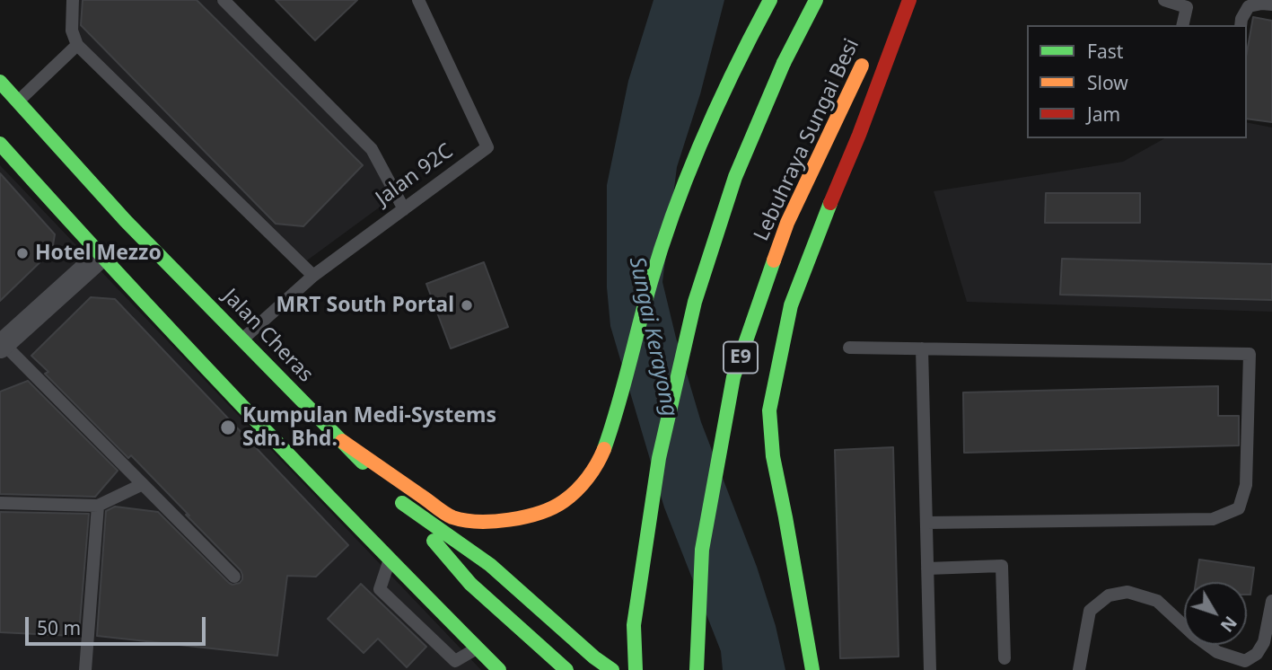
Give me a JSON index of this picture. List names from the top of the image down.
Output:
{
  "streets": {
    "main road": ["Lebuhraya Sungai Besi", "Jalan Cheras", "E9"],
    "lane": ["Jalan 92C"]
  },
  "crossings": [
    ["Jalan 92C", "Jalan Cheras"]
  ],
  "water": ["Sungai Kerayong"],
  "places": ["Hotel Mezzo", "MRT South Portal", "Kumpulan Medi-Systems Sdn. Bhd."],
  "legend": ["Fast", "Slow", "Jam"],
  "scale_bar": "50 m",
  "north": "bottom right"
}
